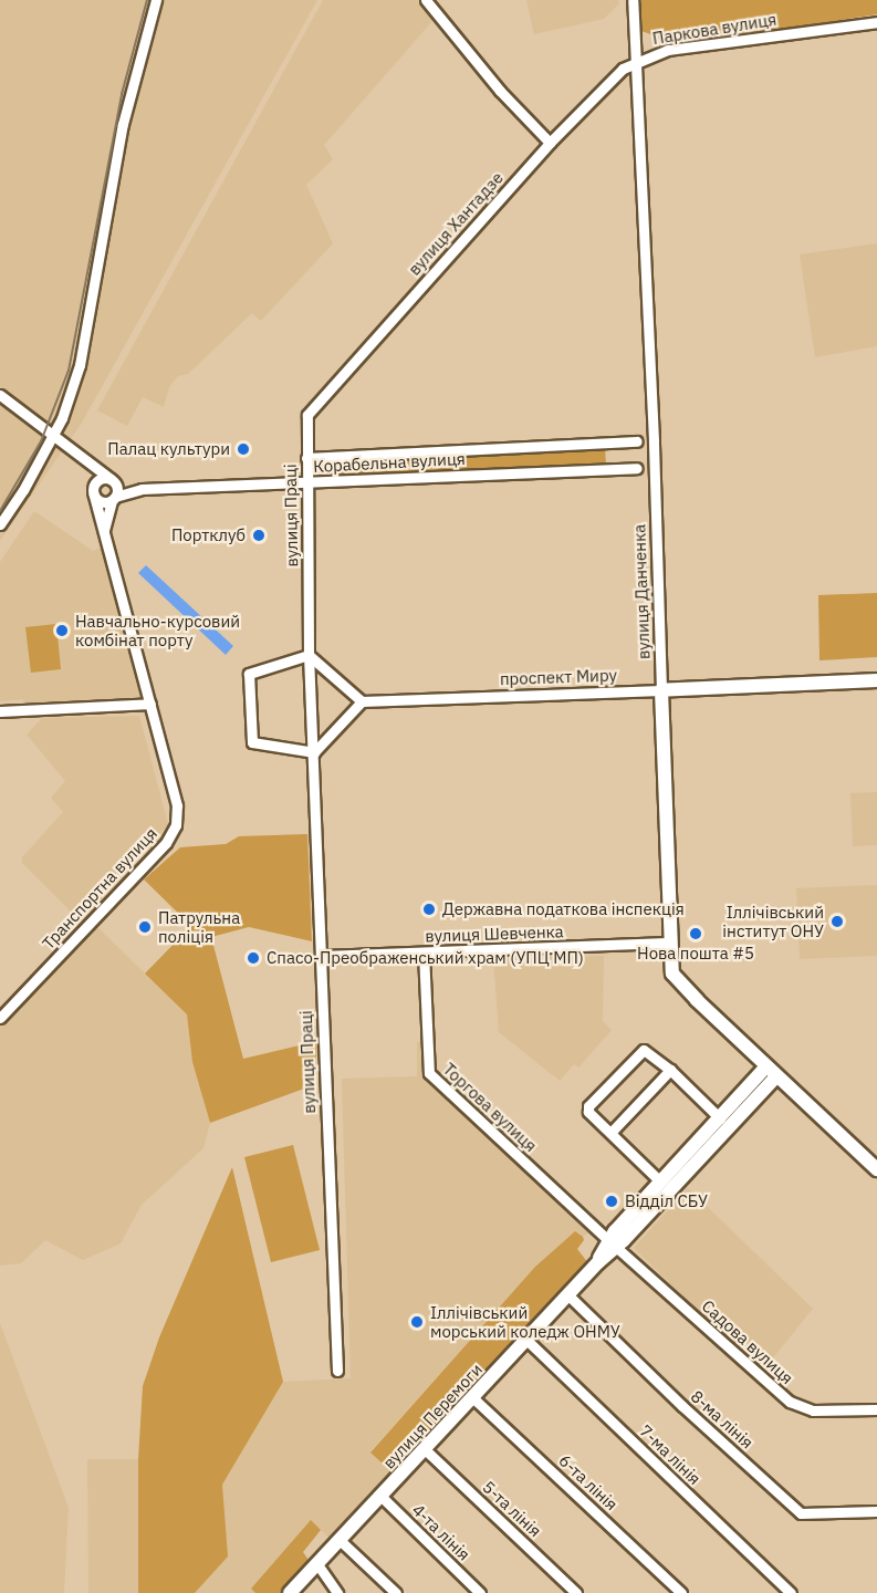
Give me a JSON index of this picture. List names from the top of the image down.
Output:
{
  "streets": {
    "main road": ["вулиця Данченка", "проспект Миру", "вулиця Перемоги"],
    "street": [
      "Паркова вулиця",
      "вулиця Хантадзе",
      "Корабельна вулиця",
      "вулиця Праці",
      "Транспортна вулиця",
      "вулиця Шевченка",
      "Торгова вулиця",
      "Садова вулиця",
      "8-ма лінія",
      "7-ма лінія",
      "6-та лінія",
      "5-та лінія",
      "4-та лінія"
    ]
  },
  "crossings": [
    ["Паркова вулиця", "вулиця Хантадзе"],
    ["Паркова вулиця", "вулиця Данченка"],
    ["вулиця Хантадзе", "вулиця Праці"],
    ["вулиця Хантадзе", "вулиця Данченка"],
    ["Корабельна вулиця", "вулиця Праці"],
    ["вулиця Праці", "вулиця Шевченка"],
    ["вулиця Данченка", "проспект Миру"],
    ["вулиця Данченка", "вулиця Шевченка"],
    ["вулиця Данченка", "вулиця Перемоги"],
    ["вулиця Шевченка", "Торгова вулиця"],
    ["Торгова вулиця", "Садова вулиця"],
    ["Торгова вулиця", "вулиця Перемоги"],
    ["Садова вулиця", "вулиця Перемоги"],
    ["вулиця Перемоги", "8-ма лінія"],
    ["вулиця Перемоги", "7-ма лінія"],
    ["вулиця Перемоги", "6-та лінія"],
    ["вулиця Перемоги", "5-та лінія"],
    ["вулиця Перемоги", "4-та лінія"]
  ],
  "places": [
    "Палац культури",
    "Портклуб",
    "Навчально-курсовий комбінат порту",
    "Державна податкова інспекція",
    "Іллічівський інститут ОНУ",
    "Патрульна поліція",
    "Нова пошта #5",
    "Спасо-Преображенський храм (УПЦ МП)",
    "Відділ СБУ",
    "Іллічівський морський коледж ОНМУ"
  ]
}
